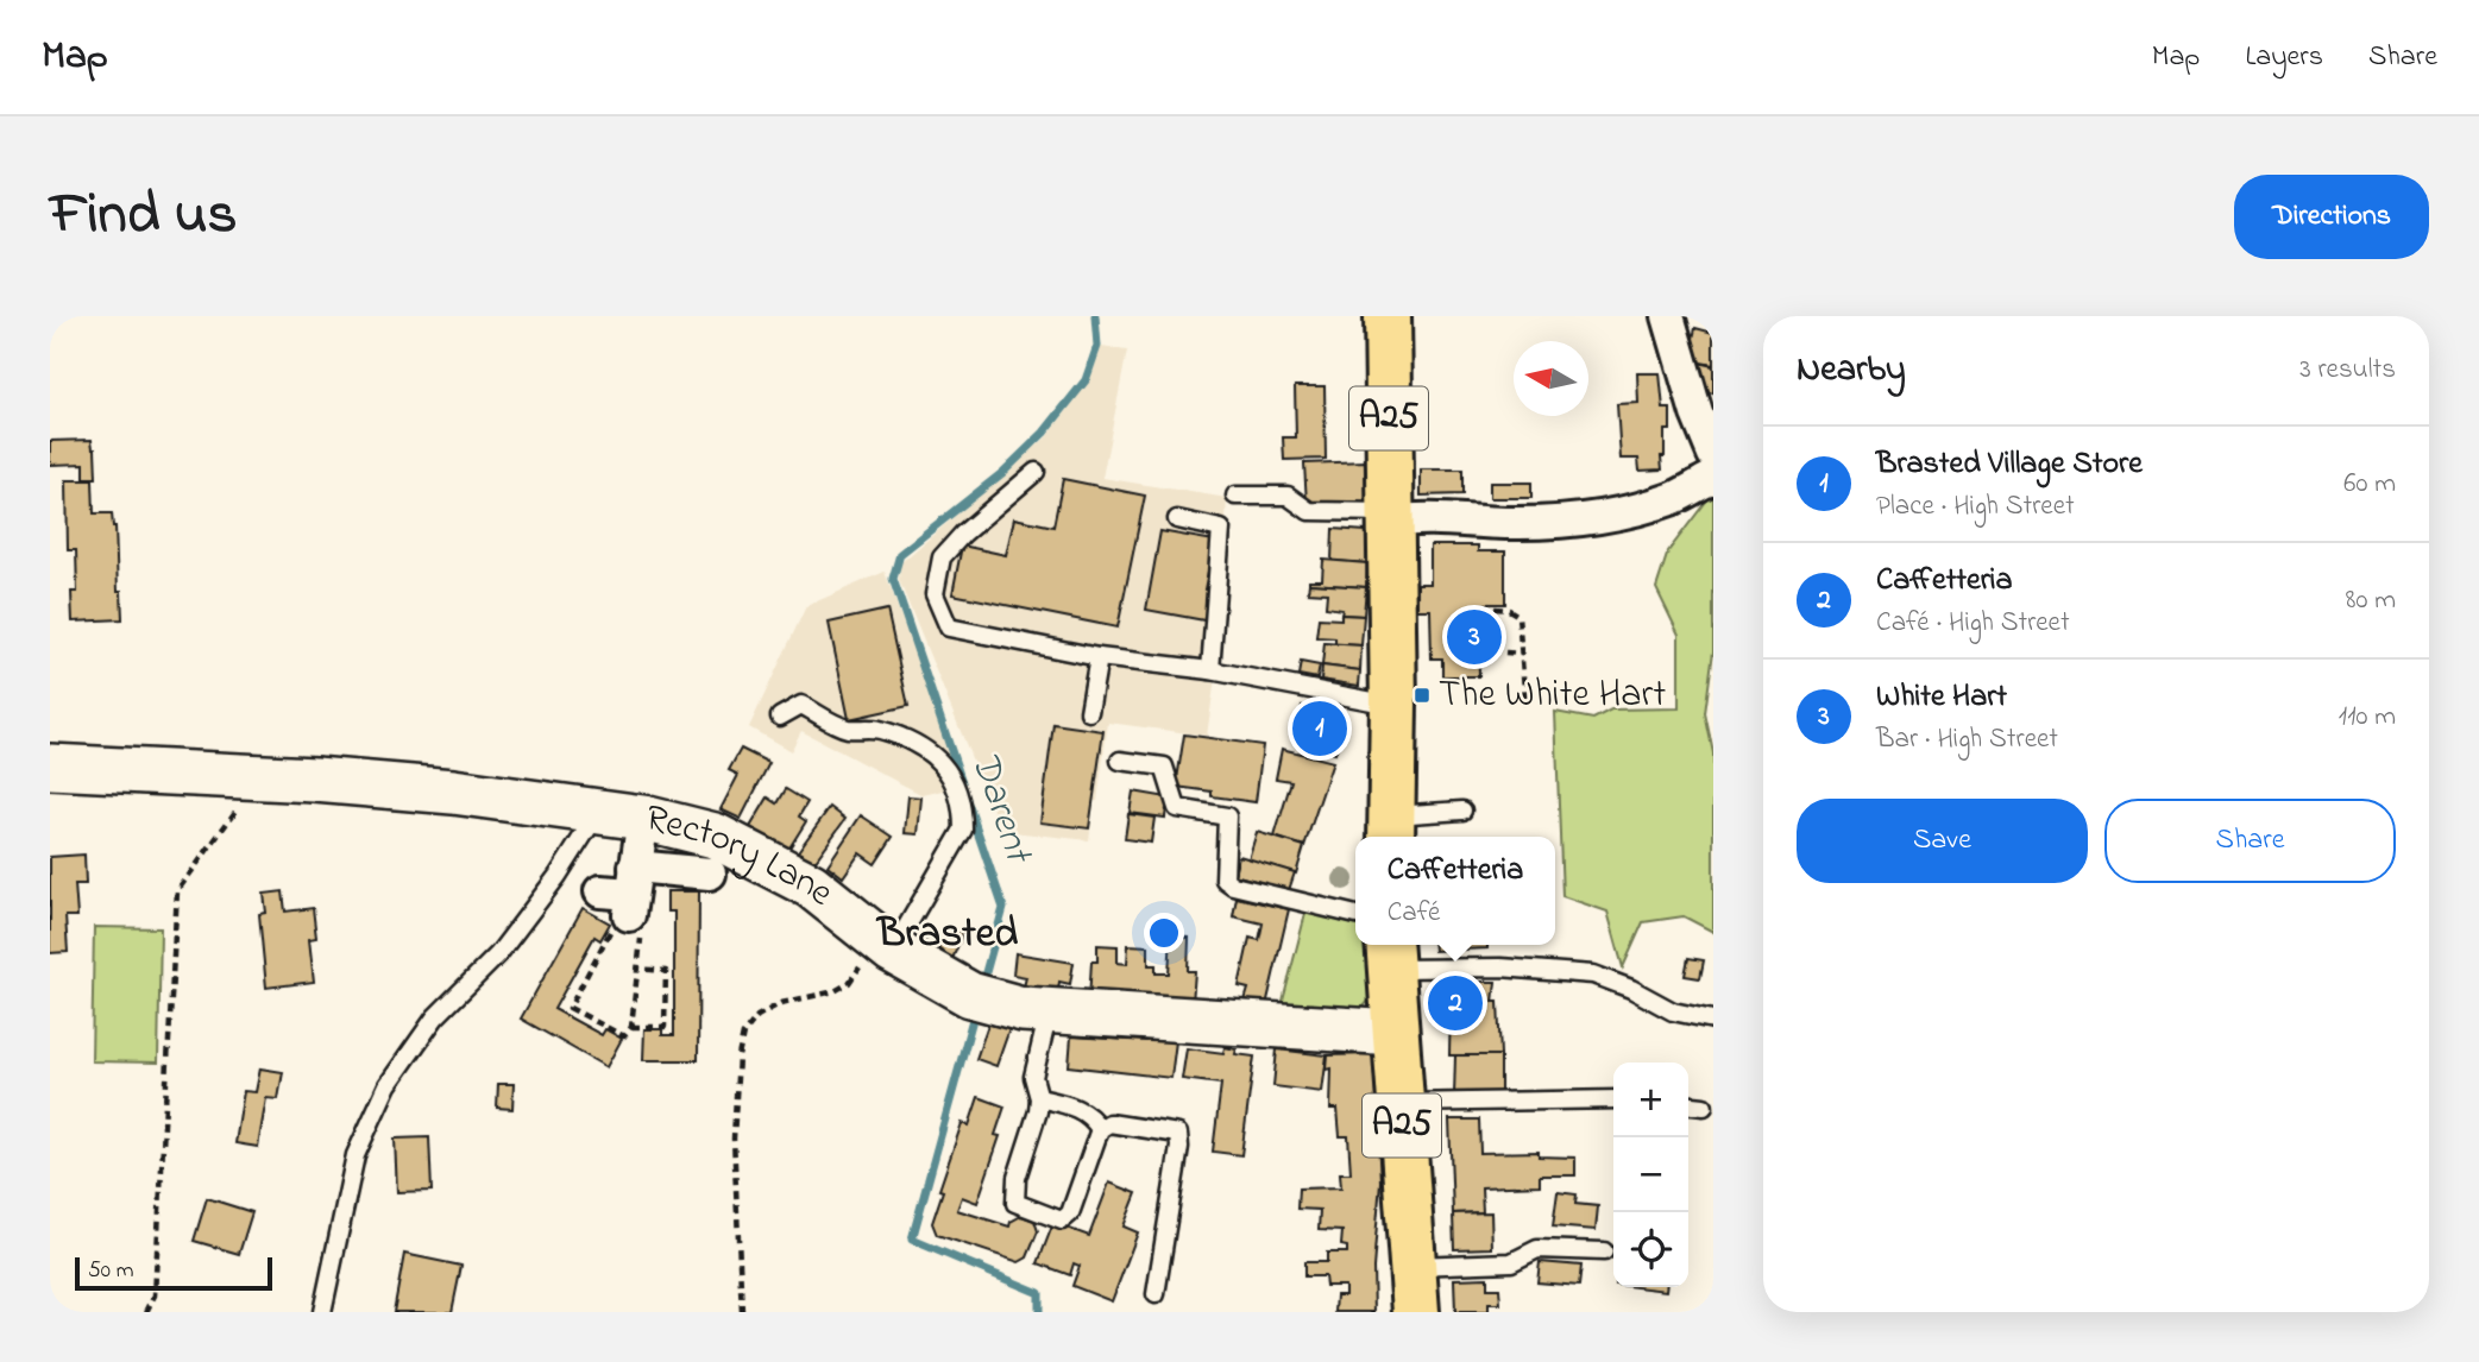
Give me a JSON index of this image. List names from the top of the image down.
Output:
{
  "streets": {
    "main road": ["A25"],
    "street": ["Rectory Lane"]
  },
  "crossings": [
    ["A25", "Rectory Lane"]
  ],
  "districts": ["Brasted"],
  "water": ["Darent"],
  "places": {
    "transit": ["The White Hart"]
  },
  "scale_bar": "50 m",
  "north": "left",
  "page": {
    "header": "Map",
    "nav": ["Map", "Layers", "Share"],
    "title": "Find us",
    "buttons": [
      "Directions",
      ["Save", "Share"]
    ],
    "heading": ["Nearby", "3 results"],
    "list": [
      {
        "mark": "1",
        "name": "Brasted Village Store",
        "note": "Place · High Street",
        "value": "60 m"
      },
      {
        "mark": "2",
        "name": "Caffetteria",
        "note": "Café · High Street",
        "value": "80 m"
      },
      {
        "mark": "3",
        "name": "White Hart",
        "note": "Bar · High Street",
        "value": "110 m"
      }
    ],
    "pins": ["3", "1", "2"],
    "popup": ["Caffetteria", "Café"],
    "map_buttons": ["+", "−"],
    "scale": "50 m"
  }
}
